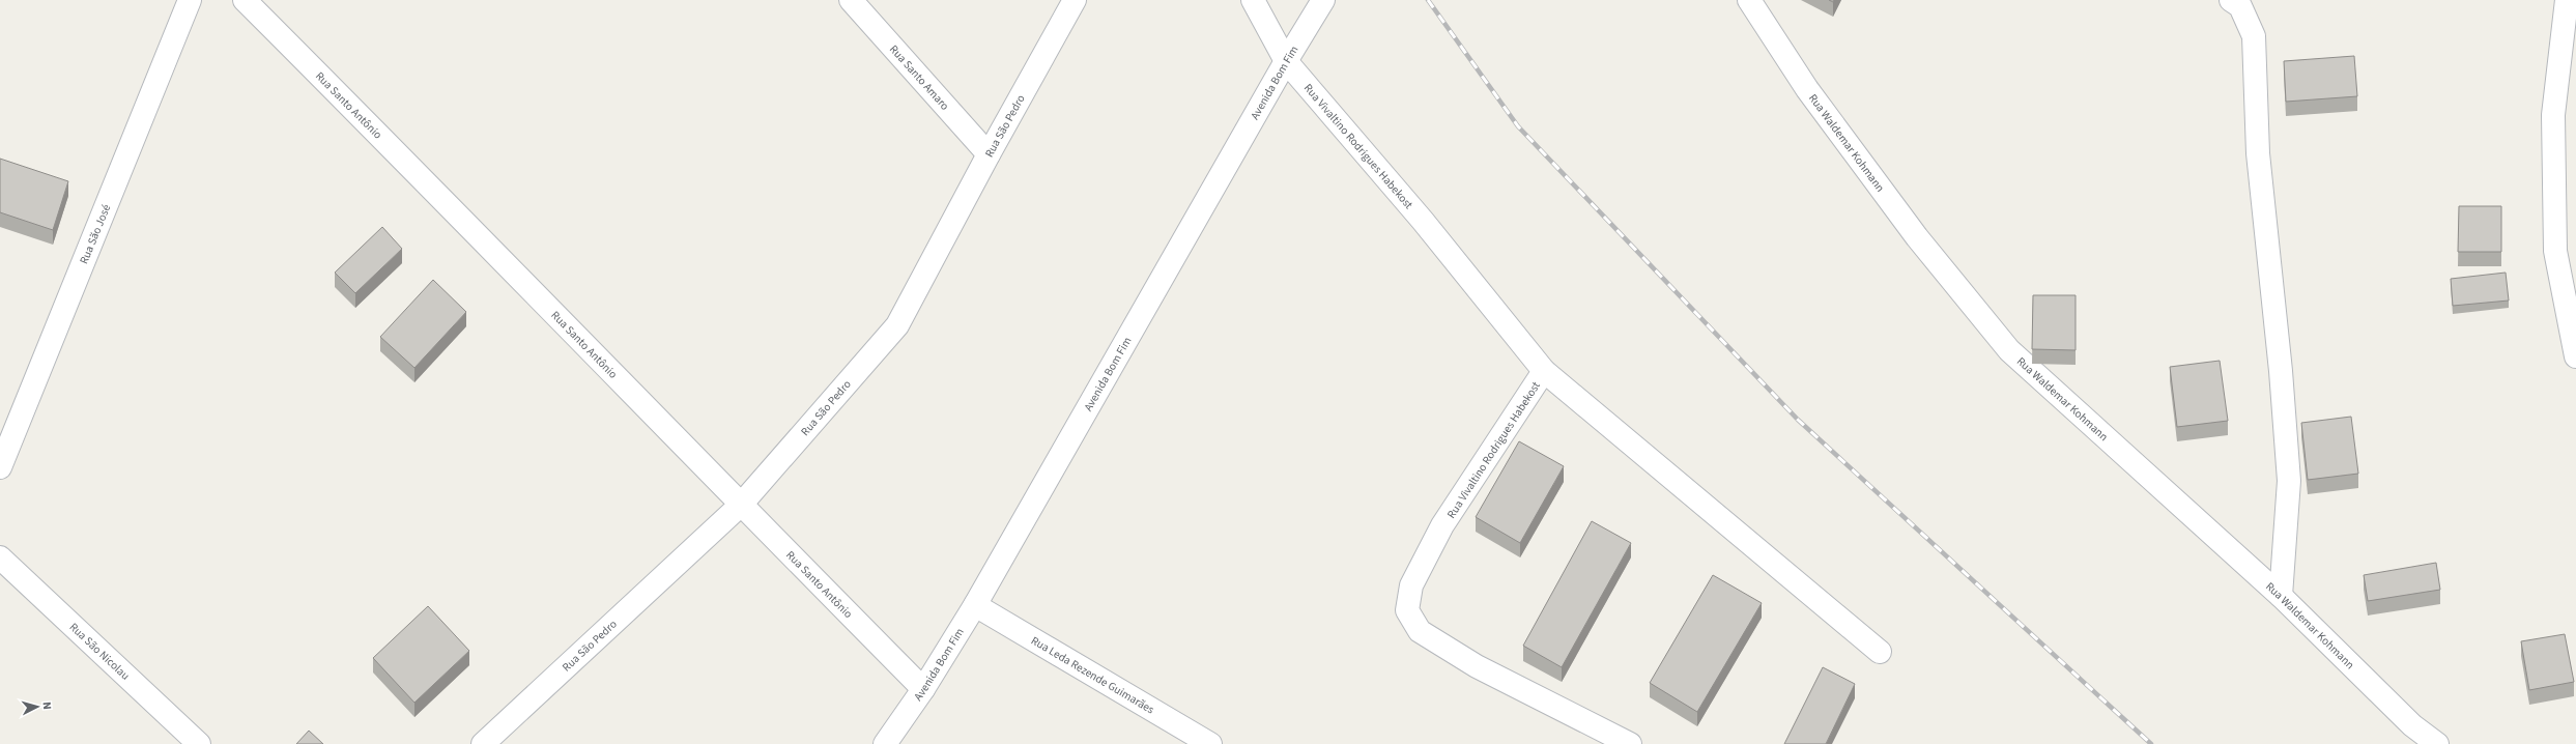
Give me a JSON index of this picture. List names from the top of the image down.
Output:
{
  "streets": {
    "street": [
      "Rua Santo Amaro",
      "Avenida Bom Fim",
      "Rua Santo Antônio",
      "Rua São Pedro",
      "Rua Waldemar Kohmann",
      "Rua Vivaltino Rodrigues Habekost",
      "Rua São José",
      "Rua São Nicolau",
      "Rua Leda Rezende Guimarães"
    ]
  },
  "crossings": [
    ["Rua Santo Amaro", "Rua São Pedro"],
    ["Avenida Bom Fim", "Rua Santo Antônio"],
    ["Avenida Bom Fim", "Rua Vivaltino Rodrigues Habekost"],
    ["Avenida Bom Fim", "Rua Leda Rezende Guimarães"],
    ["Rua Santo Antônio", "Rua São Pedro"]
  ],
  "north": "right"
}
